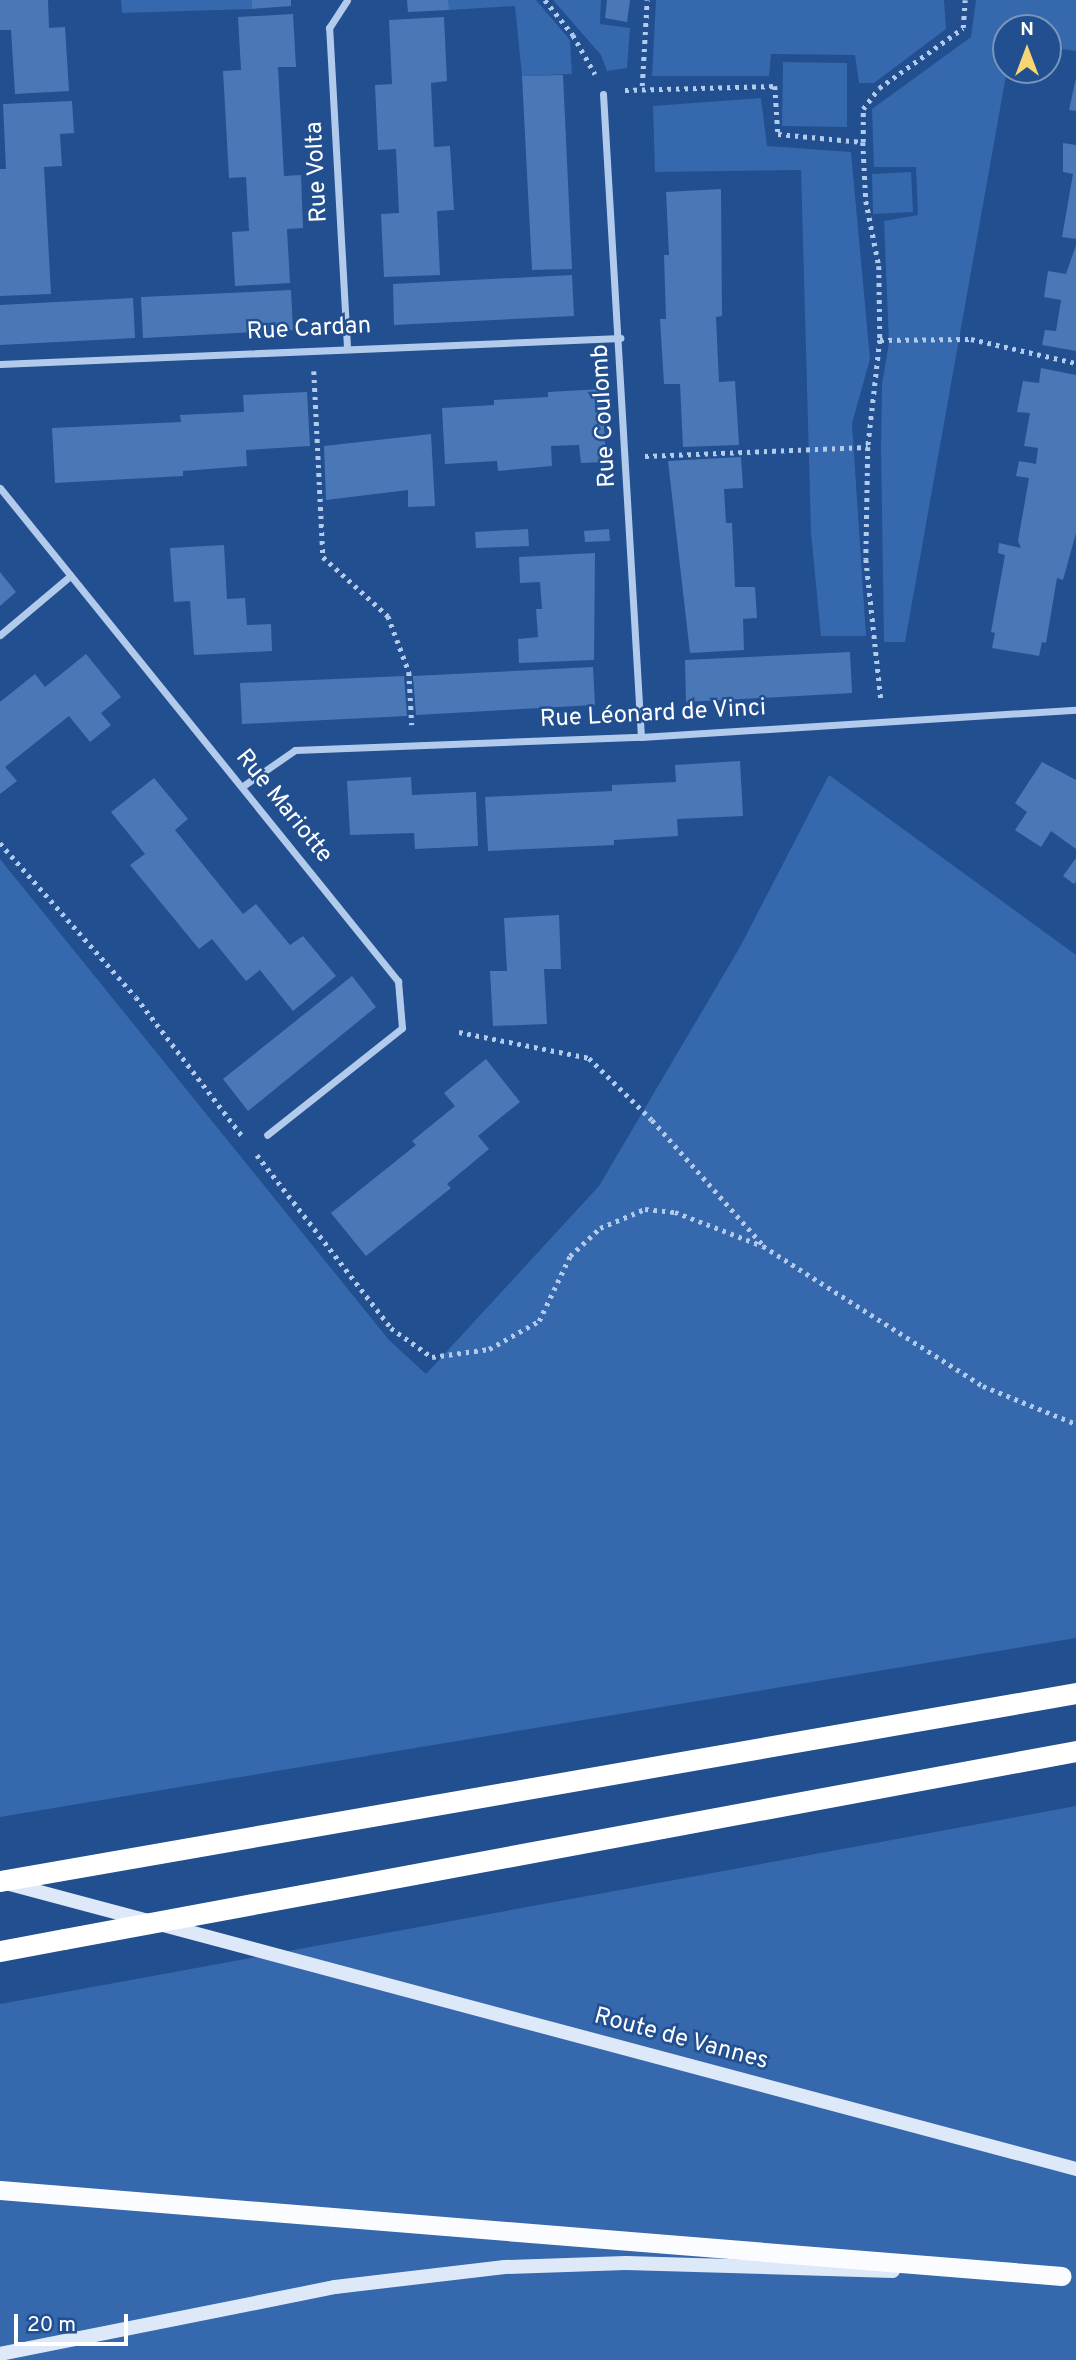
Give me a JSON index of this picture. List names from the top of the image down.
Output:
{
  "streets": {
    "main road": ["Route de Vannes"],
    "street": [
      "Rue Volta",
      "Rue Cardan",
      "Rue Coulomb",
      "Rue Léonard de Vinci",
      "Rue Mariotte"
    ]
  },
  "crossings": [
    ["Rue Volta", "Rue Cardan"],
    ["Rue Cardan", "Rue Coulomb"],
    ["Rue Coulomb", "Rue Léonard de Vinci"],
    ["Rue Léonard de Vinci", "Rue Mariotte"]
  ],
  "scale_bar": "20 m",
  "north": "top"
}
